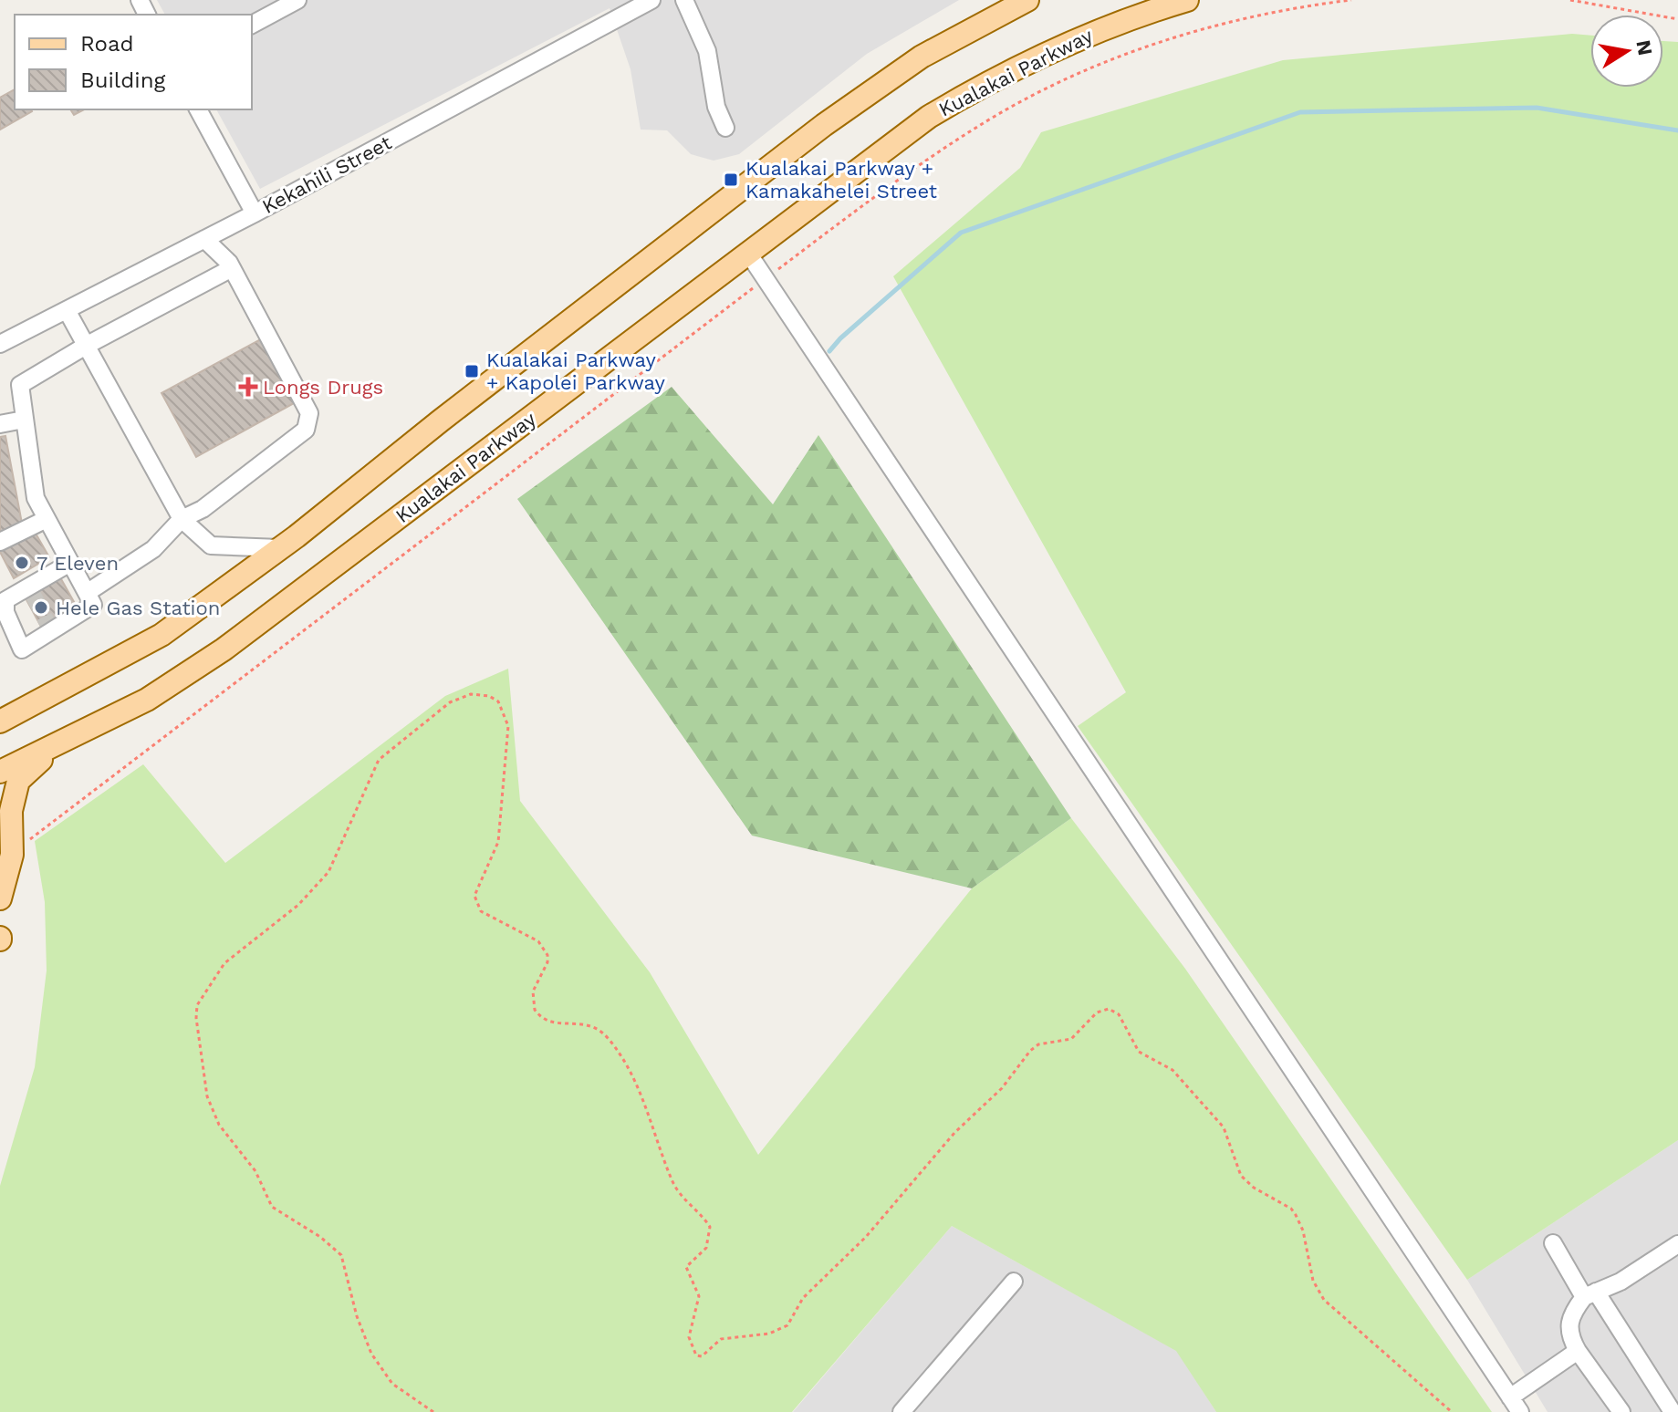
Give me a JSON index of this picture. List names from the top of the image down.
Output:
{
  "streets": {
    "main road": ["Kualakai Parkway"],
    "street": ["Kekahili Street"]
  },
  "places": {
    "transit": ["Kualakai Parkway + Kamakahelei Street", "Kualakai Parkway + Kapolei Parkway"],
    "health": ["Longs Drugs"],
    "other": ["7 Eleven", "Hele Gas Station"]
  },
  "legend": ["Road", "Building"],
  "north": "right"
}
